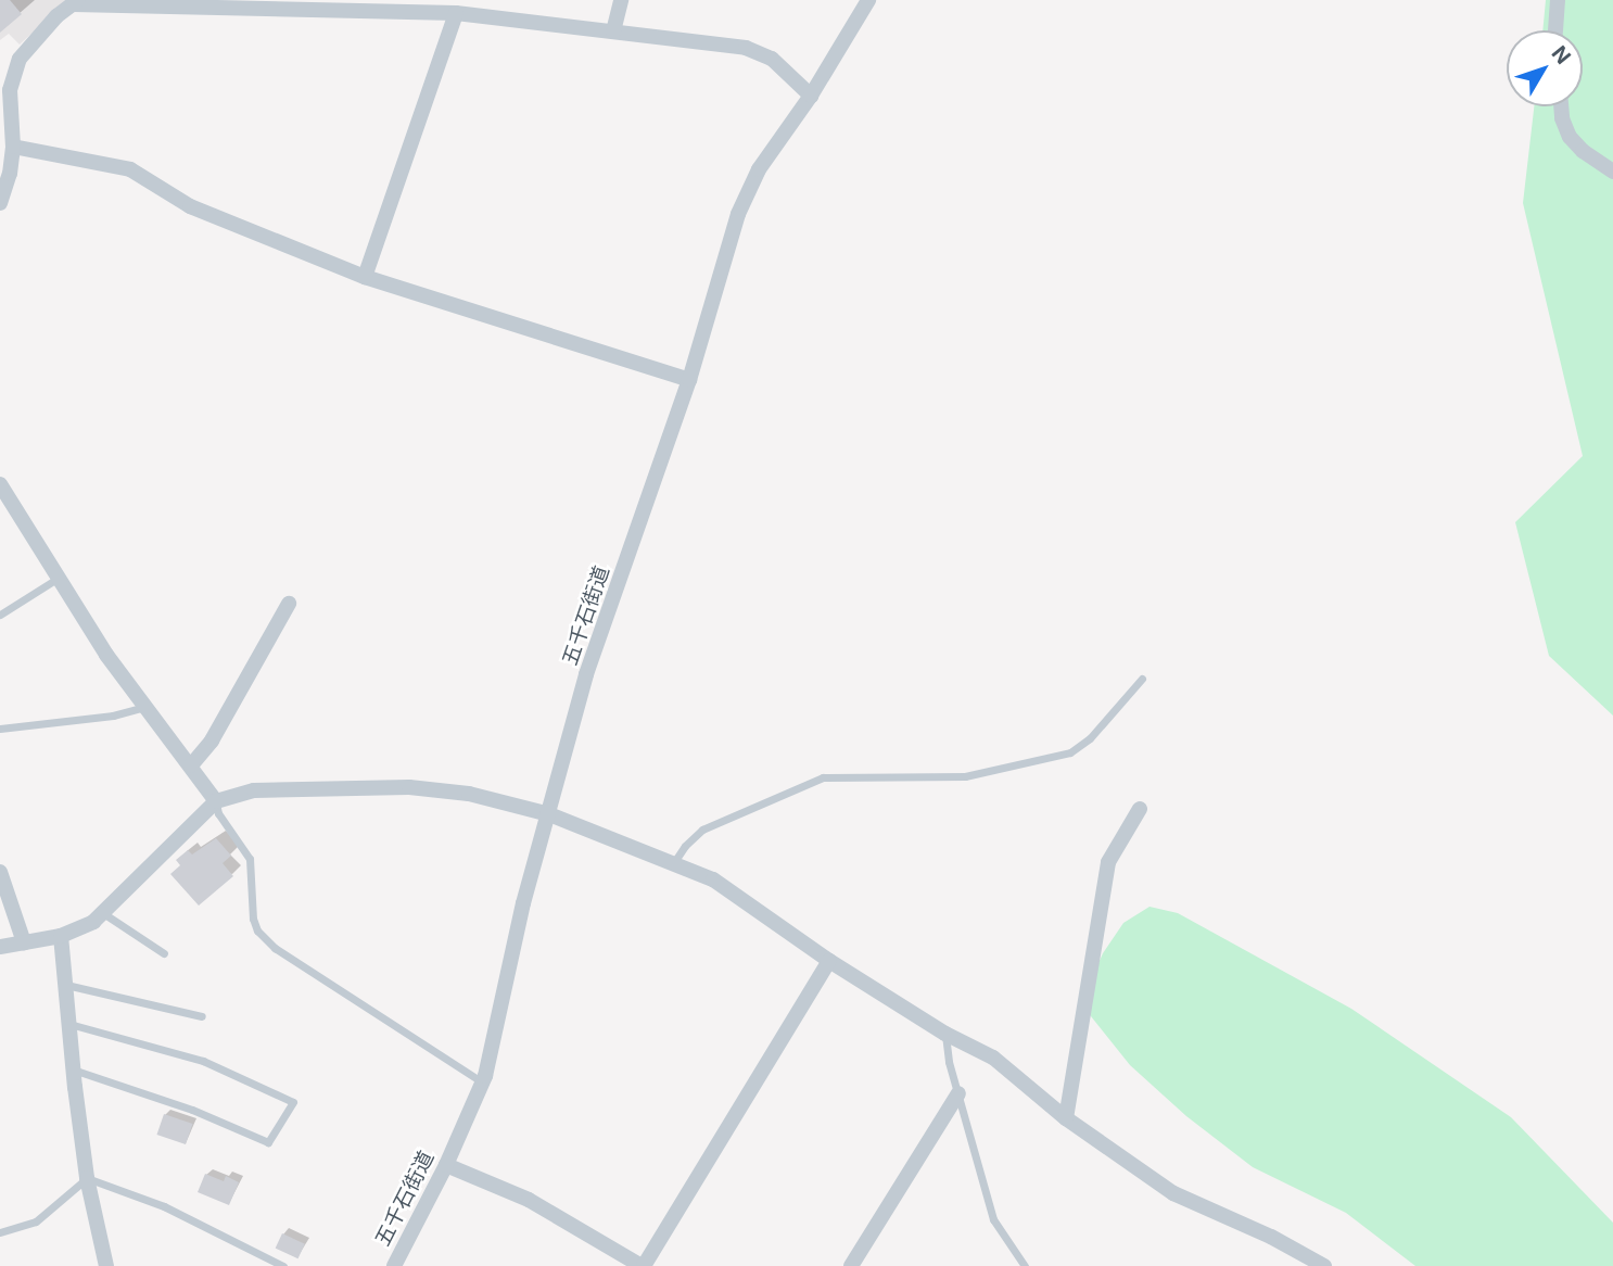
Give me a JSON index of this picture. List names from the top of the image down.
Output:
{
  "streets": {
    "street": ["五千石街道"]
  },
  "north": "top right"
}
